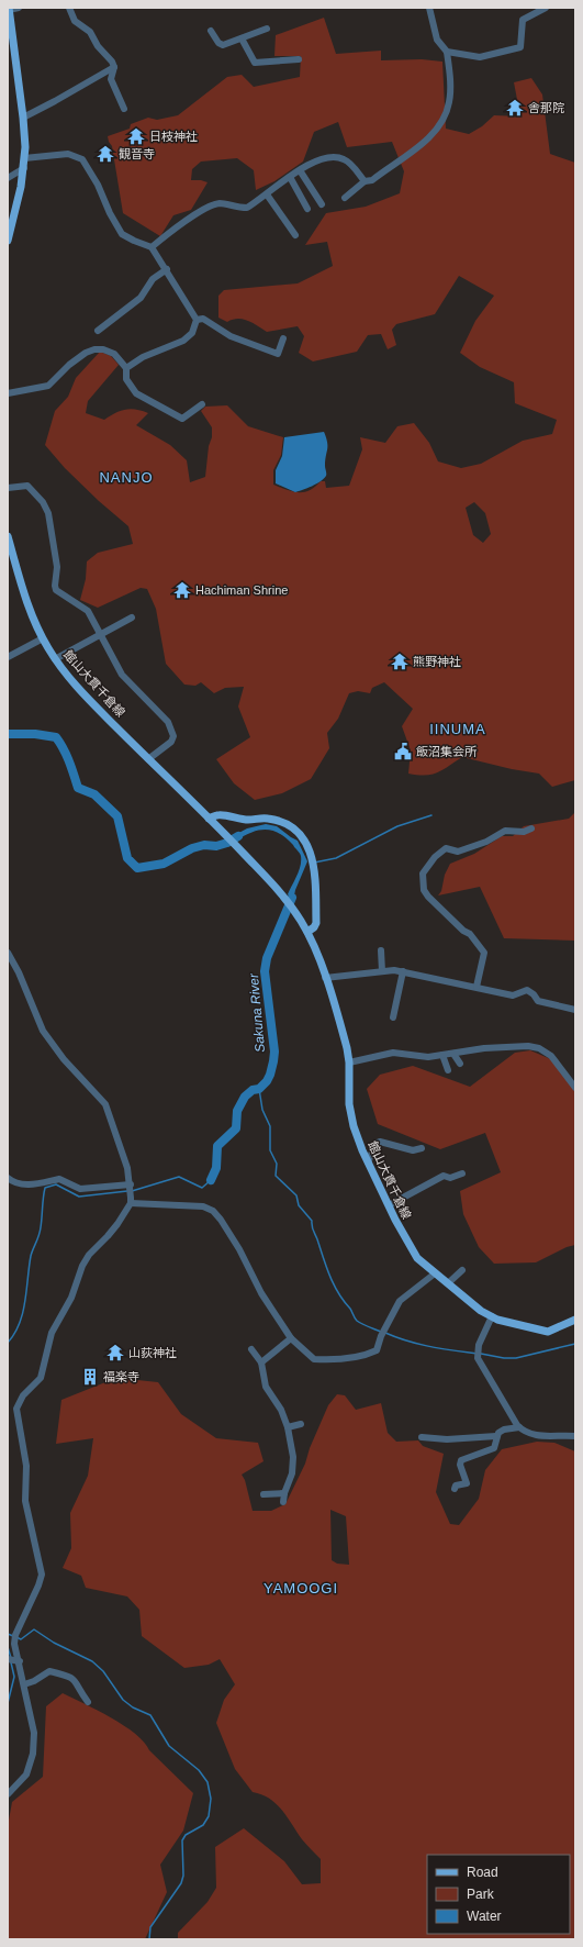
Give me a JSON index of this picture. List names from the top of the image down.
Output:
{
  "streets": {
    "main road": ["館山大貫千倉線"]
  },
  "districts": ["NANJO", "IINUMA", "YAMOOGI"],
  "water": ["Sakuna River"],
  "places": {
    "temple": [
      "舎那院",
      "日枝神社",
      "観音寺",
      "Hachiman Shrine",
      "熊野神社",
      "山荻神社"
    ],
    "public building": ["飯沼集会所"],
    "building": ["福楽寺"]
  },
  "legend": ["Road", "Park", "Water"]
}
